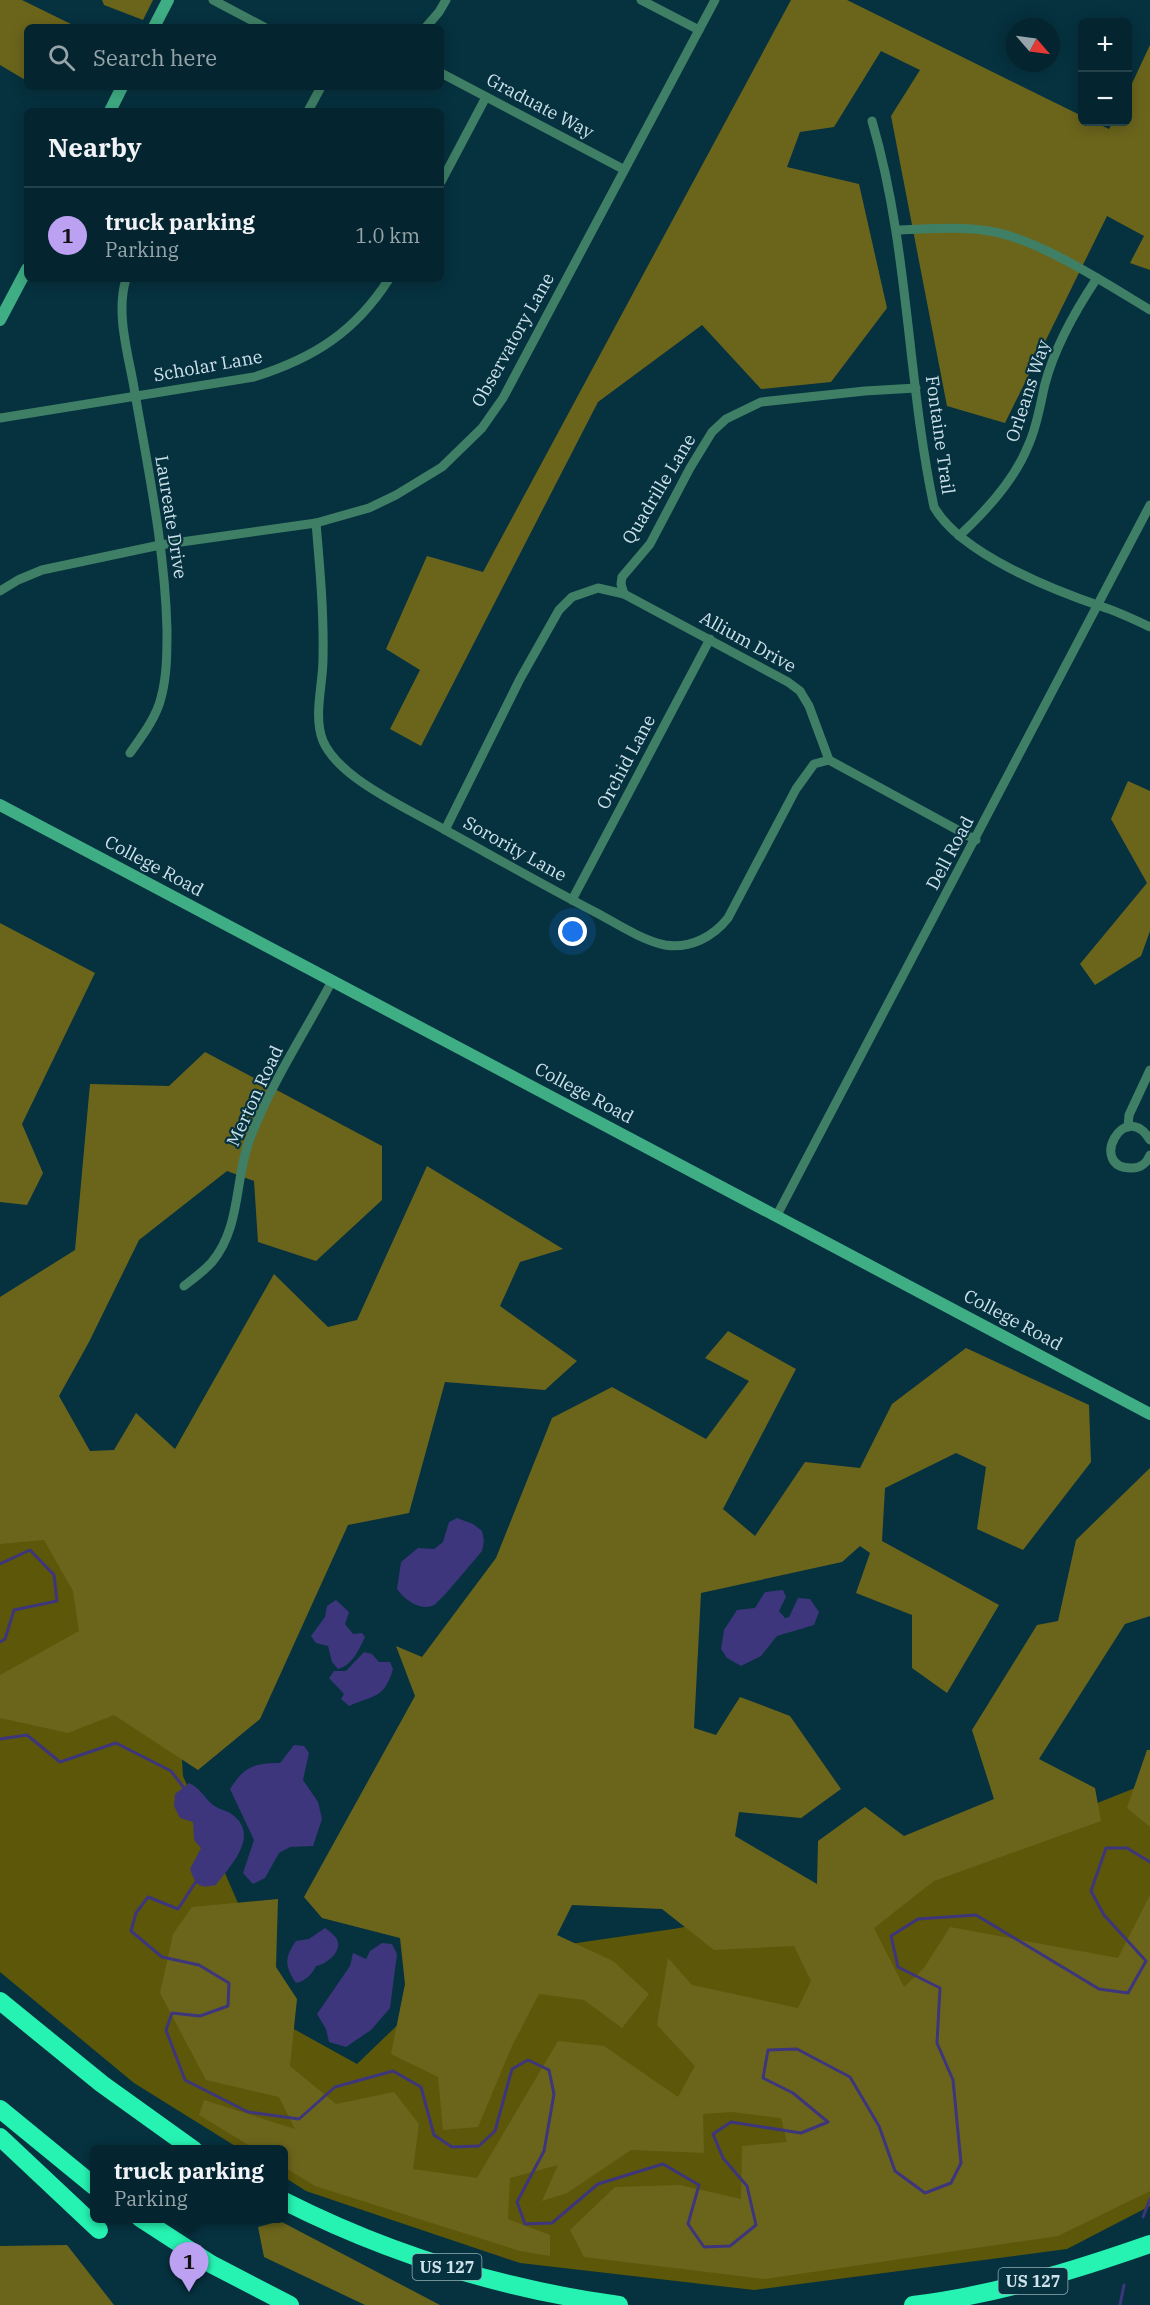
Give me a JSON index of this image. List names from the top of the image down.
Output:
{
  "streets": {
    "highway": ["US 127"],
    "street": [
      "Graduate Way",
      "Observatory Lane",
      "Scholar Lane",
      "Orleans Way",
      "Fontaine Trail",
      "Quadrille Lane",
      "Laureate Drive",
      "Allium Drive",
      "Orchid Lane",
      "Sorority Lane",
      "Dell Road",
      "College Road",
      "Merton Road"
    ]
  },
  "crossings": [
    ["Graduate Way", "Observatory Lane"],
    ["Observatory Lane", "Laureate Drive"],
    ["Observatory Lane", "Sorority Lane"],
    ["Scholar Lane", "Laureate Drive"],
    ["Orleans Way", "Fontaine Trail"],
    ["Fontaine Trail", "Quadrille Lane"],
    ["Fontaine Trail", "Dell Road"],
    ["Quadrille Lane", "Allium Drive"],
    ["Allium Drive", "Orchid Lane"],
    ["Allium Drive", "Sorority Lane"],
    ["Orchid Lane", "Sorority Lane"],
    ["Dell Road", "College Road"],
    ["College Road", "Merton Road"]
  ],
  "north": "bottom right",
  "page": {
    "map_buttons": ["+", "−"],
    "search": "Search here",
    "heading": "Nearby",
    "list": [
      {
        "mark": "1",
        "name": "truck parking",
        "note": "Parking",
        "value": "1.0 km"
      }
    ],
    "popup": ["truck parking", "Parking"],
    "pins": "1"
  }
}
